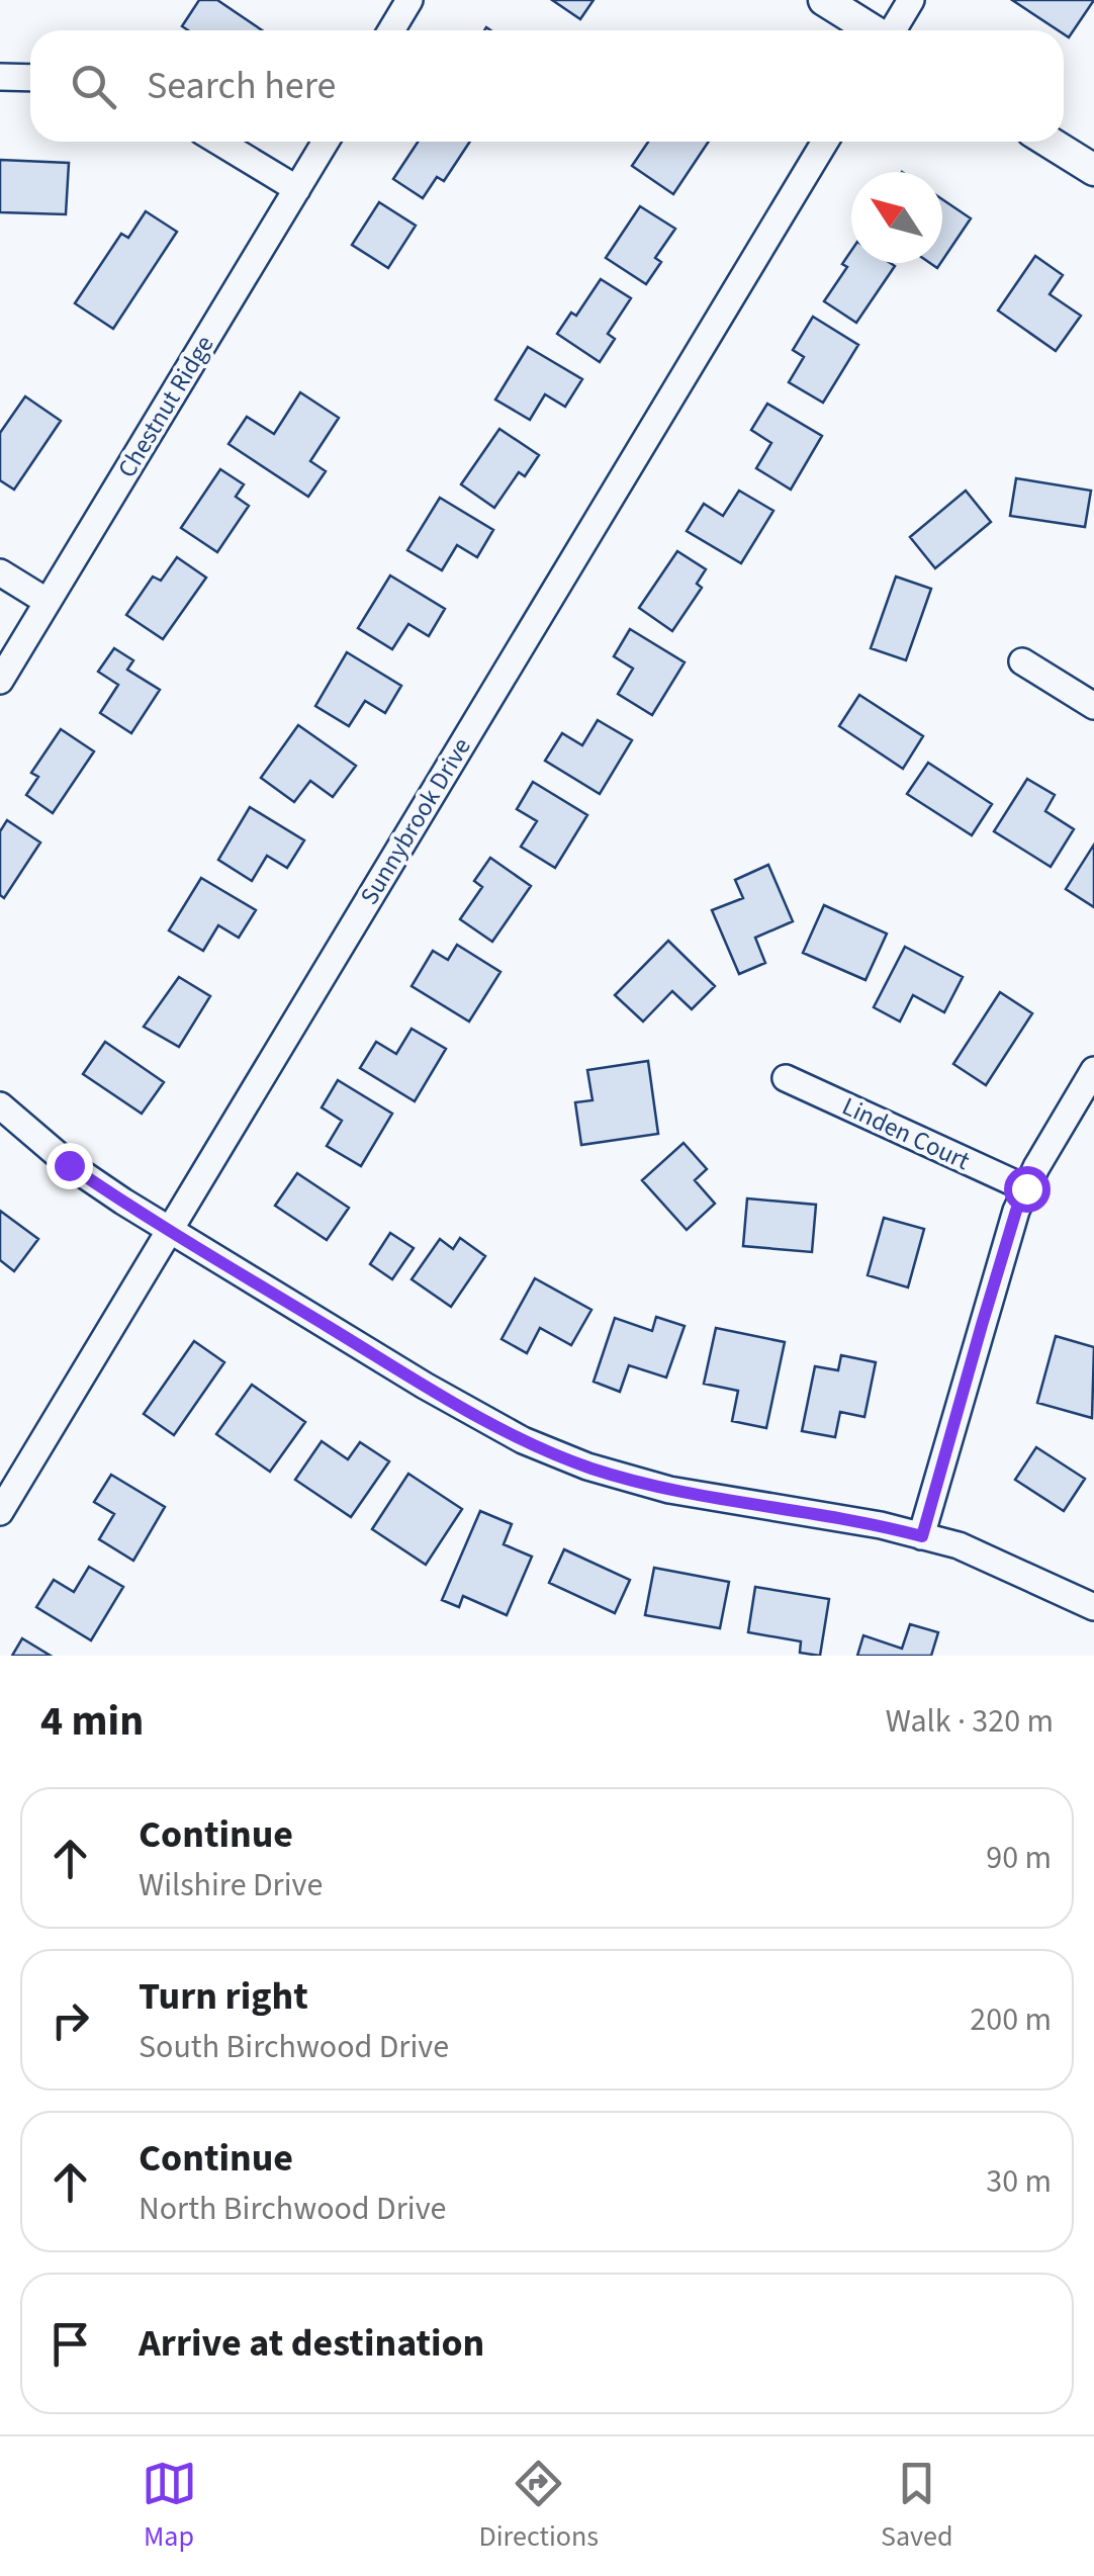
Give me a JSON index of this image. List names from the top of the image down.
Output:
{
  "streets": {
    "street": ["Chestnut Ridge", "Sunnybrook Drive", "Linden Court"]
  },
  "north": "top left",
  "page": {
    "search": "Search here",
    "heading": ["4 min", "Walk · 320 m"],
    "list": [
      ["Continue", "Wilshire Drive", "90 m"],
      ["Turn right", "South Birchwood Drive", "200 m"],
      ["Continue", "North Birchwood Drive", "30 m"],
      "Arrive at destination"
    ],
    "nav": ["Map", "Directions", "Saved"]
  }
}
